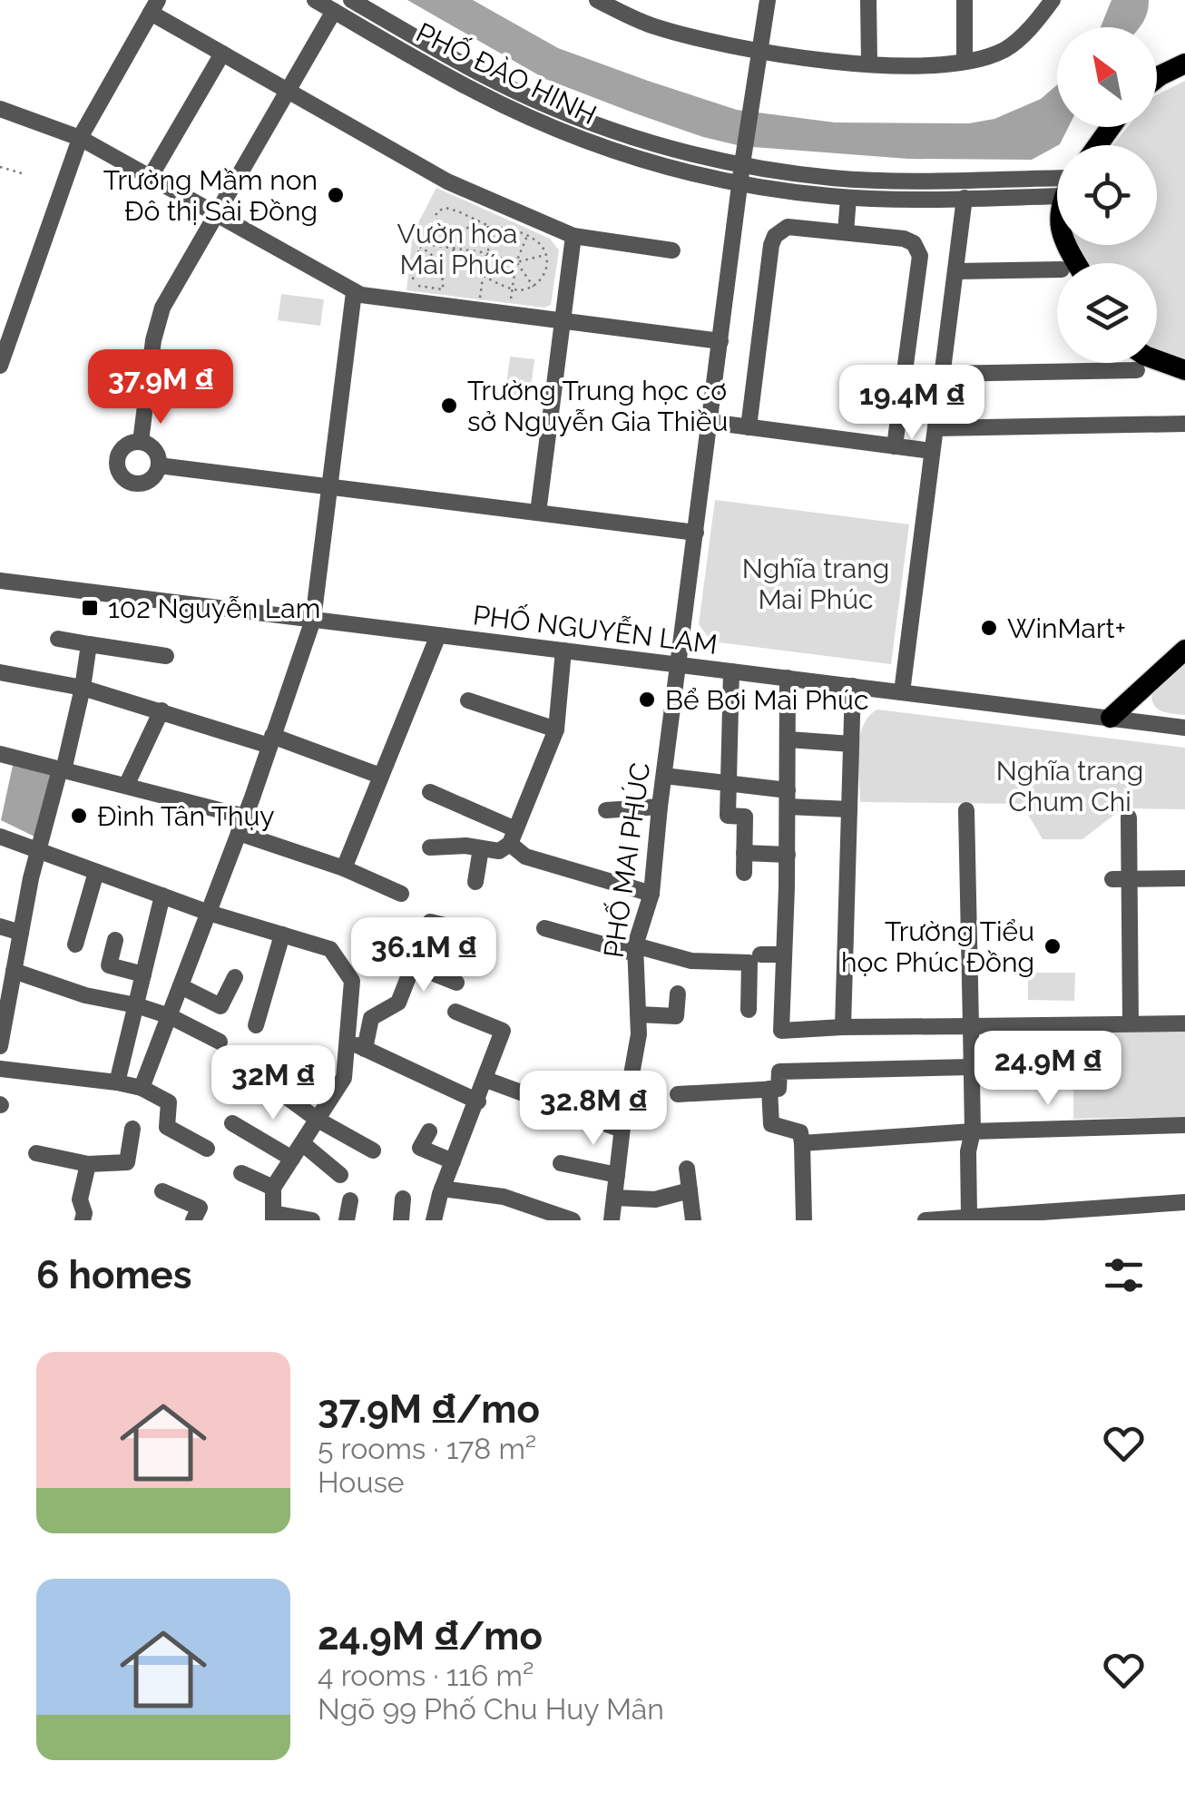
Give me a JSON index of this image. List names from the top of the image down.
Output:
{
  "streets": {
    "street": ["PHỐ ĐÀO HINH", "PHỐ NGUYỄN LAM", "PHỐ MAI PHÚC"]
  },
  "crossings": [
    ["PHỐ ĐÀO HINH", "PHỐ MAI PHÚC"],
    ["PHỐ NGUYỄN LAM", "PHỐ MAI PHÚC"]
  ],
  "parks": ["Vườn hoa Mai Phúc", "Nghĩa trang Mai Phúc", "Nghĩa trang Chum Chi"],
  "places": {
    "other": [
      "Trường Mầm non Đô thị Sài Đồng",
      "Trường Trung học cơ sở Nguyễn Gia Thiều",
      "WinMart+",
      "Bể Bơi Mai Phúc",
      "Đình Tân Thụy",
      "Trường Tiểu học Phúc Đồng"
    ],
    "transit": ["102 Nguyễn Lam"]
  },
  "north": "top left",
  "page": {
    "price": [
      "37.9M ₫",
      "19.4M ₫",
      "36.1M ₫",
      "24.9M ₫",
      "32M ₫",
      "32.8M ₫"
    ],
    "heading": "6 homes",
    "list": [
      {
        "name": "37.9M ₫/mo",
        "note": "5 rooms · 178 m² · House"
      },
      {
        "name": "24.9M ₫/mo",
        "note": "4 rooms · 116 m² · Ngõ 99 Phố Chu Huy Mân"
      }
    ]
  }
}
